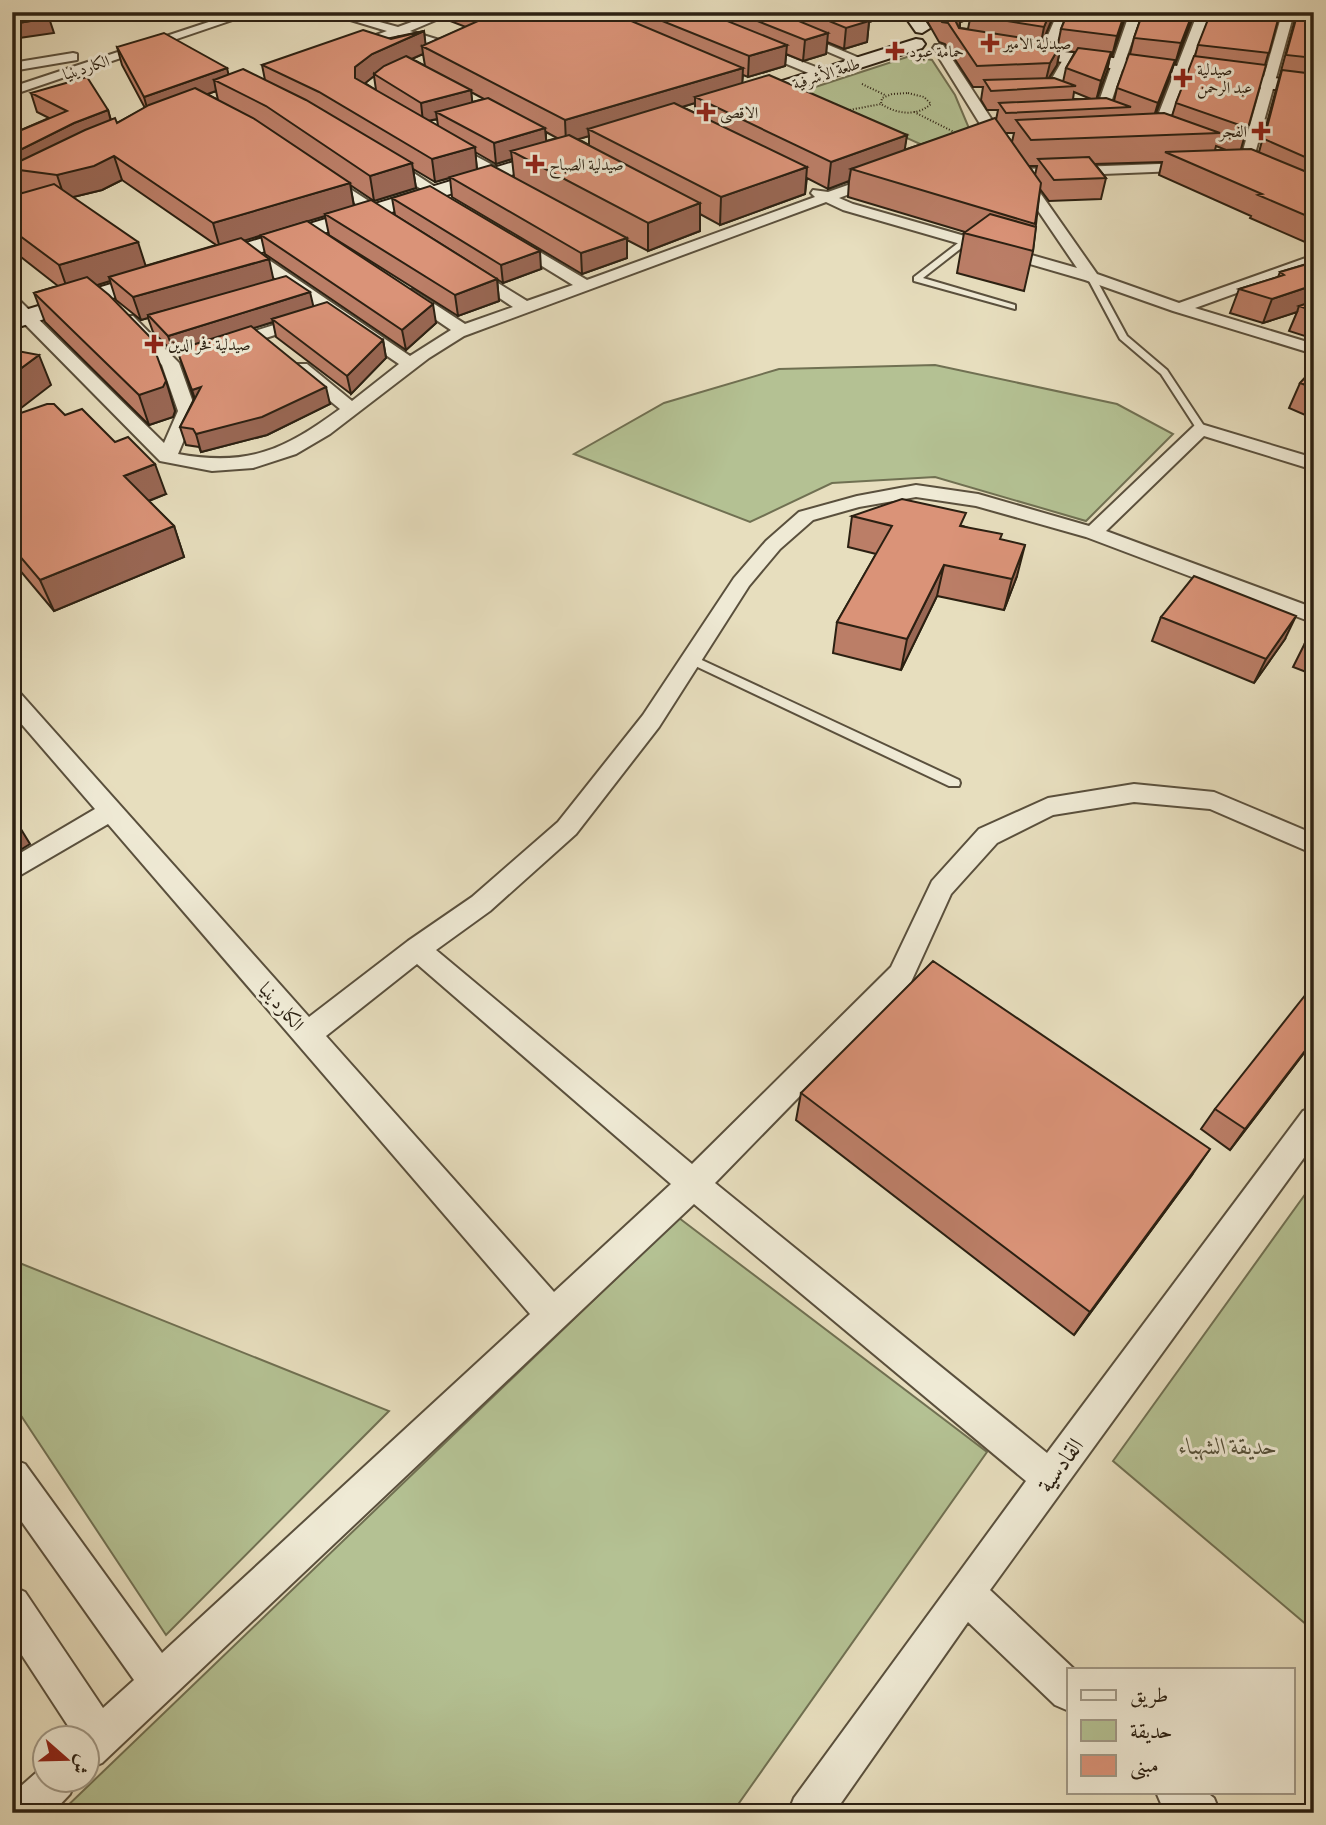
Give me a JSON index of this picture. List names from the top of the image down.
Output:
{
  "streets": {
    "main road": ["طلعة الأشرفية"],
    "street": ["الكاردينيا", "القادسية"]
  },
  "parks": ["حديقة الشهباء"],
  "places": {
    "health": [
      "صيدلية الامير",
      "حمامة عبود",
      "صيدلية عبد الرحمن",
      "الاقصى",
      "الفجر",
      "صيدلية الصباح",
      "صيدلية فخر الدين"
    ]
  },
  "legend": ["طريق", "حديقة", "مبنى"],
  "north": "right"
}
